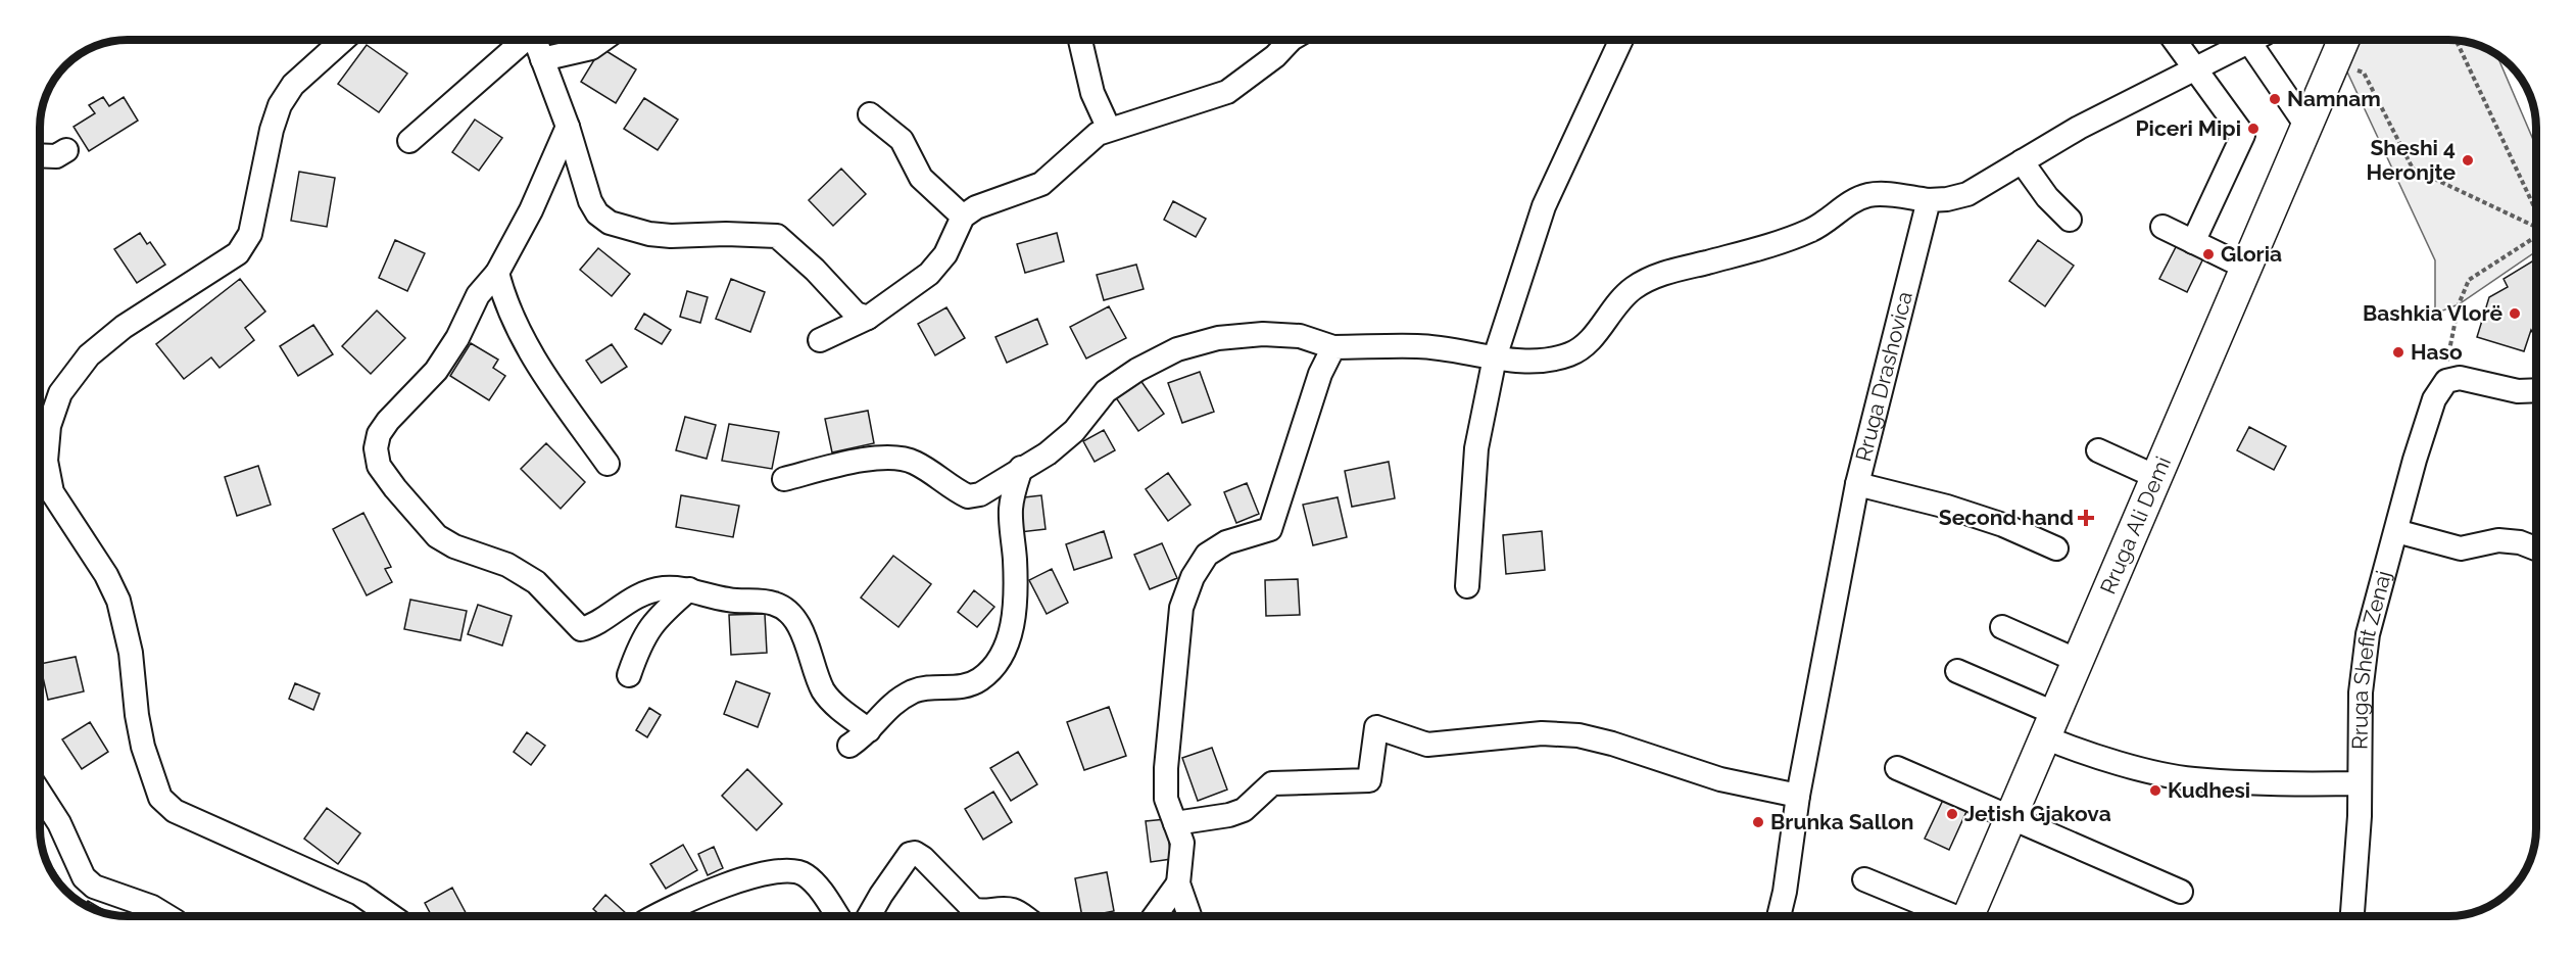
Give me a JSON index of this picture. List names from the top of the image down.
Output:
{
  "streets": {
    "main road": ["Rruga Ali Demi"],
    "street": ["Rruga Drashovica", "Rruga Shefit Zenaj"]
  },
  "places": {
    "other": [
      "Namnam",
      "Piceri Mipi",
      "Sheshi 4 Heronjte",
      "Gloria",
      "Bashkia Vlorë",
      "Haso",
      "Kudhesi",
      "Jetish Gjakova",
      "Brunka Sallon"
    ],
    "health": ["Second hand"]
  }
}
